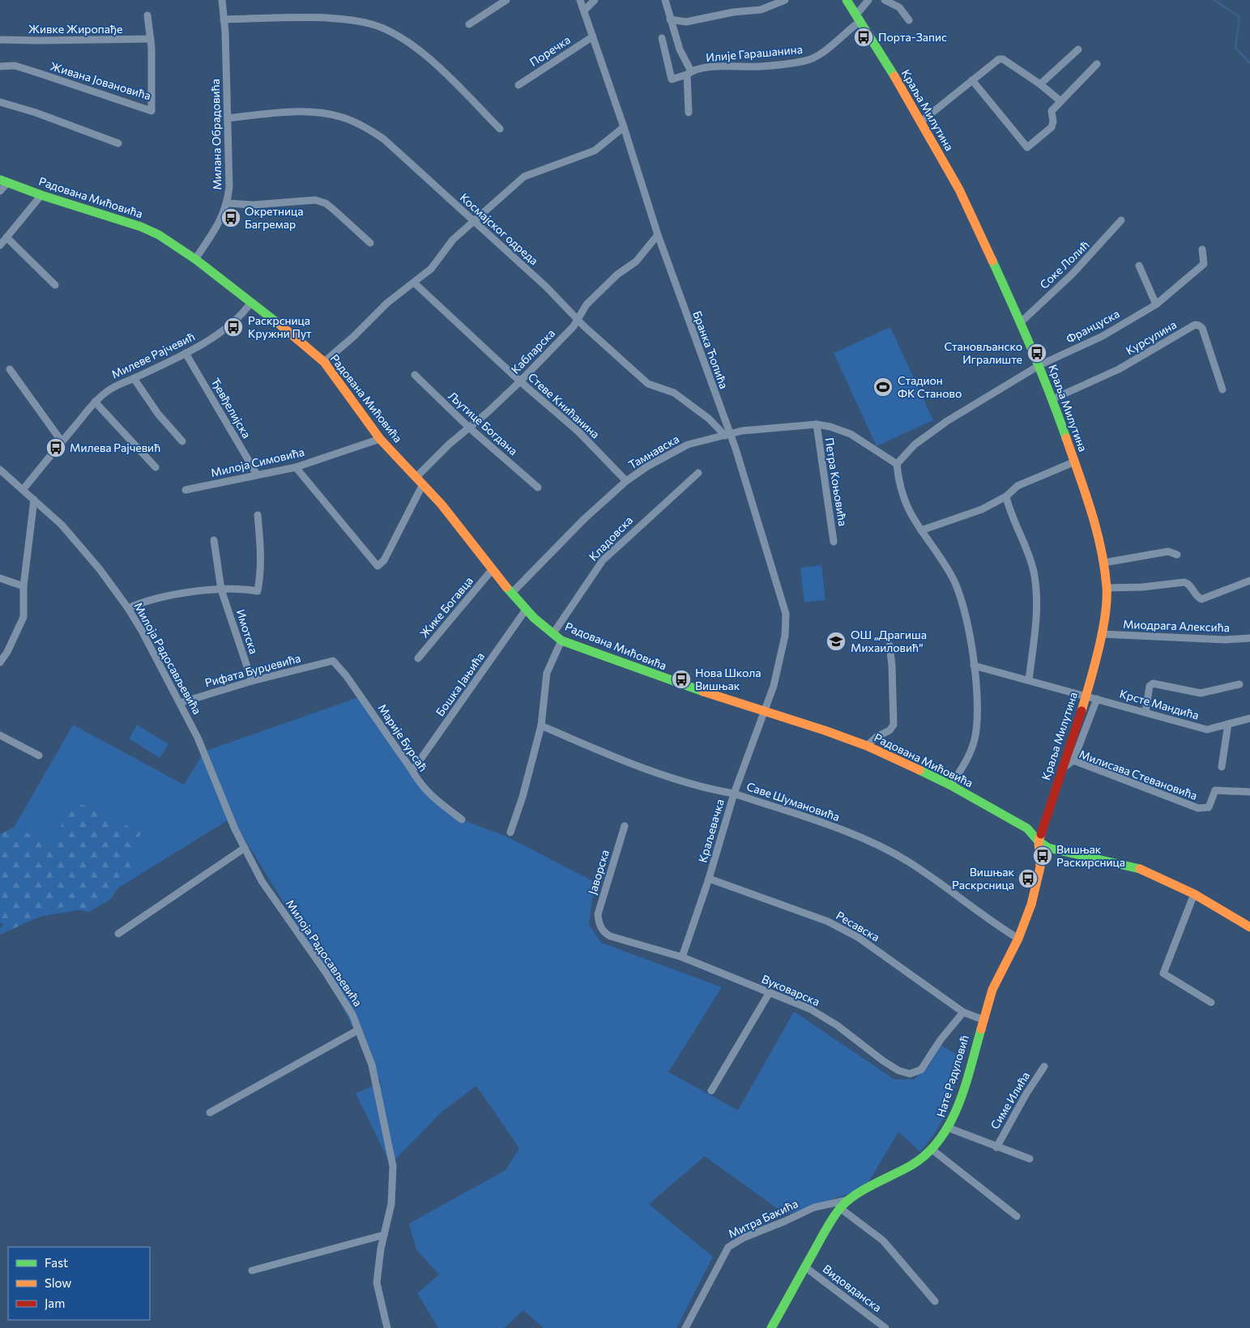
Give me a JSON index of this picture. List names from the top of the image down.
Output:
{
  "streets": {
    "street": [
      "Живке Жиропађе",
      "Поречка",
      "Илије Гарашанина",
      "Живана Јовановића",
      "Краља Милутина",
      "Милана Обрадовића",
      "Радована Мићовића",
      "Космајског одреда",
      "Соке Лолић",
      "Француска",
      "Курсулина",
      "Бранка Ћопића",
      "Кабларска",
      "Милеве Рајчевић",
      "Стеве Книћанина",
      "Ђевђелијска",
      "Љутице Богдана",
      "Тамнавска",
      "Милоја Симовића",
      "Петра Коњовића",
      "Кладовска",
      "Жике Богавца",
      "Миодрага Алексића",
      "Имотска",
      "Милоја Радосављевића",
      "Рифата Бурџевића",
      "Бошка Јањића",
      "Крсте Мандића",
      "Марије Бурсаћ",
      "Милисава Стевановића",
      "Саве Шумановића",
      "Краљевачка",
      "Јаворска",
      "Ресавска",
      "Вуковарска",
      "Нате Радуловић",
      "Симе Илића",
      "Митра Бакића",
      "Видовданска"
    ]
  },
  "crossings": [
    ["Живке Жиропађе", "Живана Јовановића"],
    ["Поречка", "Бранка Ћопића"],
    ["Илије Гарашанина", "Краља Милутина"],
    ["Краља Милутина", "Радована Мићовића"],
    ["Краља Милутина", "Соке Лолић"],
    ["Краља Милутина", "Француска"],
    ["Краља Милутина", "Курсулина"],
    ["Краља Милутина", "Миодрага Алексића"],
    ["Краља Милутина", "Крсте Мандића"],
    ["Краља Милутина", "Милисава Стевановића"],
    ["Краља Милутина", "Нате Радуловић"],
    ["Милана Обрадовића", "Радована Мићовића"],
    ["Милана Обрадовића", "Космајског одреда"],
    ["Радована Мићовића", "Бранка Ћопића"],
    ["Радована Мићовића", "Кабларска"],
    ["Радована Мићовића", "Милеве Рајчевић"],
    ["Радована Мићовића", "Тамнавска"],
    ["Радована Мићовића", "Милоја Симовића"],
    ["Радована Мићовића", "Кладовска"],
    ["Радована Мићовића", "Жике Богавца"],
    ["Радована Мићовића", "Бошка Јањића"],
    ["Радована Мићовића", "Краљевачка"],
    ["Радована Мићовића", "Нате Радуловић"],
    ["Космајског одреда", "Бранка Ћопића"],
    ["Космајског одреда", "Кабларска"],
    ["Космајског одреда", "Тамнавска"],
    ["Француска", "Тамнавска"],
    ["Бранка Ћопића", "Кабларска"],
    ["Бранка Ћопића", "Тамнавска"],
    ["Бранка Ћопића", "Краљевачка"],
    ["Кабларска", "Стеве Книћанина"],
    ["Кабларска", "Љутице Богдана"],
    ["Кабларска", "Милоја Симовића"],
    ["Милеве Рајчевић", "Ђевђелијска"],
    ["Милеве Рајчевић", "Милоја Радосављевића"],
    ["Стеве Книћанина", "Тамнавска"],
    ["Ђевђелијска", "Милоја Симовића"],
    ["Тамнавска", "Петра Коњовића"],
    ["Имотска", "Рифата Бурџевића"],
    ["Милоја Радосављевића", "Рифата Бурџевића"],
    ["Рифата Бурџевића", "Марије Бурсаћ"],
    ["Бошка Јањића", "Марије Бурсаћ"],
    ["Саве Шумановића", "Краљевачка"],
    ["Саве Шумановића", "Нате Радуловић"],
    ["Краљевачка", "Ресавска"],
    ["Краљевачка", "Вуковарска"],
    ["Јаворска", "Вуковарска"],
    ["Ресавска", "Вуковарска"],
    ["Ресавска", "Нате Радуловић"],
    ["Нате Радуловић", "Митра Бакића"],
    ["Нате Радуловић", "Видовданска"]
  ],
  "places": {
    "bus stop": [
      "Порта-Запис",
      "Окретница Багремар",
      "Раскрсница Кружни Пут",
      "Становљанско Игралиште",
      "Милева Рајчевић",
      "Нова Школа Вишњак",
      "Вишњак Раскирсница",
      "Вишњак Раскрсница"
    ],
    "sports": ["Стадион ФК Станово"],
    "school or university": ["ОШ „Драгиша Михаиловић”"]
  },
  "legend": ["Fast", "Slow", "Jam"]
}
